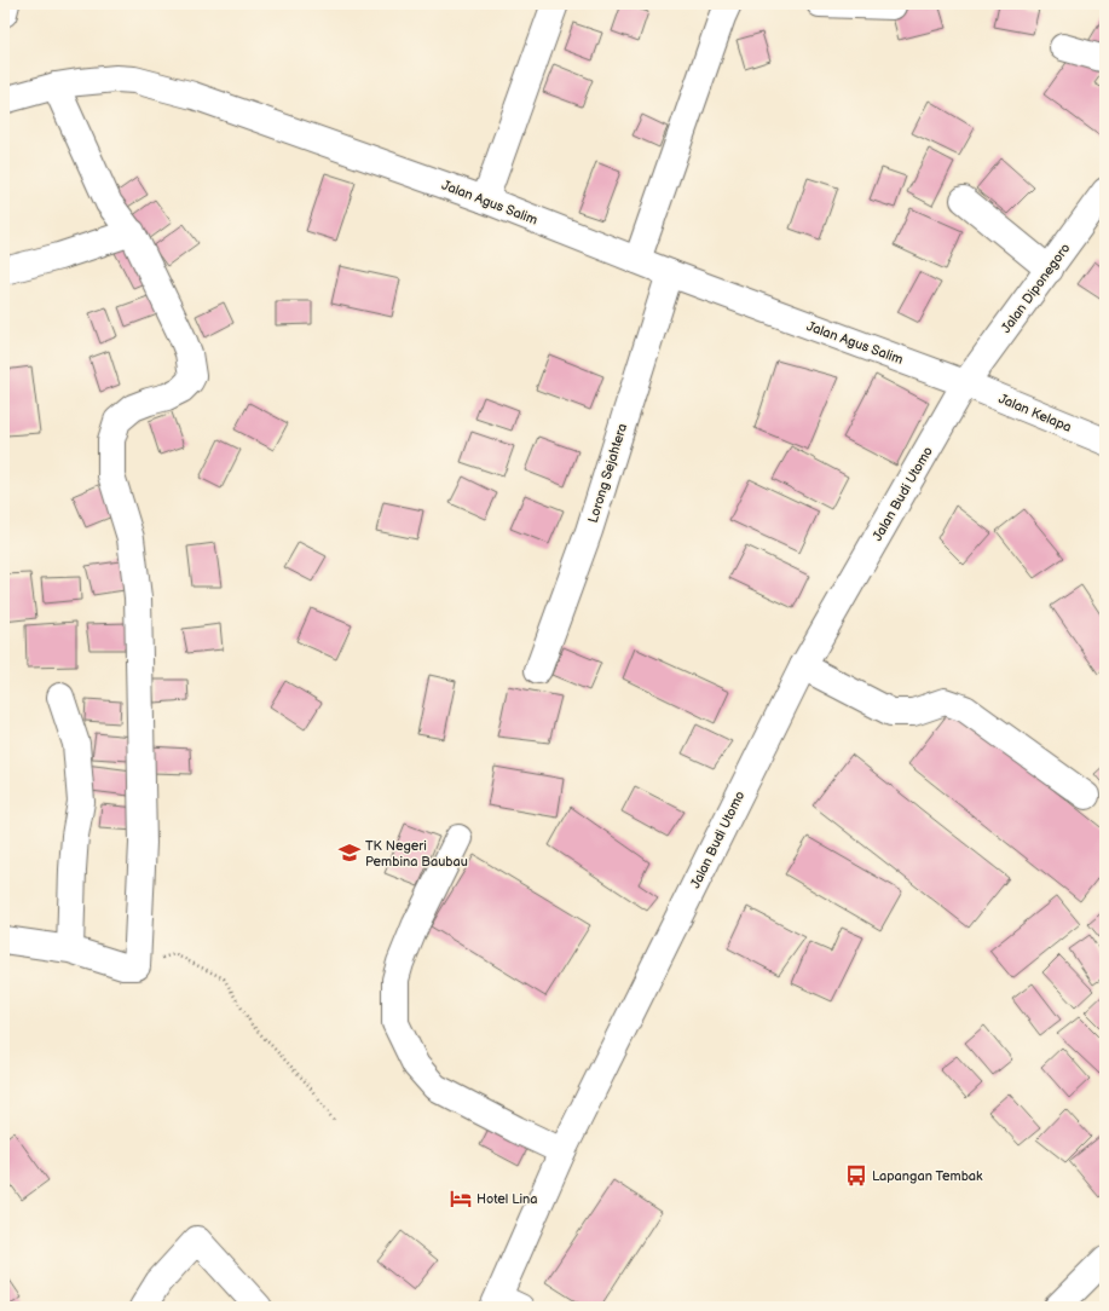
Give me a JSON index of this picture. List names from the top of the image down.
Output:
{
  "streets": {
    "street": [
      "Jalan Agus Salim",
      "Jalan Diponegoro",
      "Jalan Kelapa",
      "Lorong Sejahtera",
      "Jalan Budi Utomo"
    ]
  },
  "crossings": [
    ["Jalan Agus Salim", "Jalan Diponegoro"],
    ["Jalan Agus Salim", "Jalan Kelapa"],
    ["Jalan Agus Salim", "Lorong Sejahtera"],
    ["Jalan Agus Salim", "Jalan Budi Utomo"],
    ["Jalan Diponegoro", "Jalan Kelapa"],
    ["Jalan Diponegoro", "Jalan Budi Utomo"],
    ["Jalan Kelapa", "Jalan Budi Utomo"]
  ],
  "places": {
    "school or university": ["TK Negeri Pembina Baubau"],
    "bus stop": ["Lapangan Tembak"],
    "hotel": ["Hotel Lina"]
  }
}
